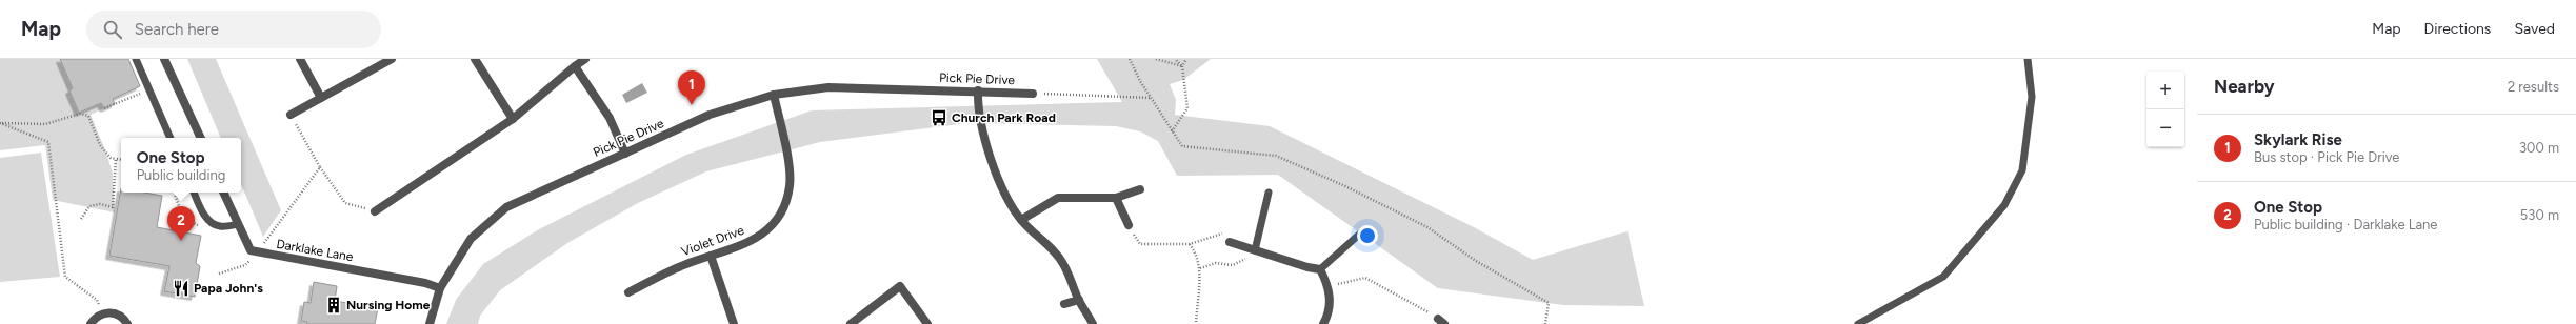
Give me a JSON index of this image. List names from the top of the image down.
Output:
{
  "streets": {
    "street": ["Pick Pie Drive", "Violet Drive", "Darklake Lane"]
  },
  "crossings": [
    ["Pick Pie Drive", "Violet Drive"],
    ["Pick Pie Drive", "Darklake Lane"]
  ],
  "places": {
    "bus stop": ["Church Park Road"],
    "restaurant": ["Papa John's"],
    "building": ["Nursing Home"]
  },
  "page": {
    "header": "Map",
    "search": "Search here",
    "nav": ["Map", "Directions", "Saved"],
    "heading": ["Nearby", "2 results"],
    "pins": ["1", "2"],
    "map_buttons": ["+", "−"],
    "list": [
      {
        "mark": "1",
        "name": "Skylark Rise",
        "note": "Bus stop · Pick Pie Drive",
        "value": "300 m"
      },
      {
        "mark": "2",
        "name": "One Stop",
        "note": "Public building · Darklake Lane",
        "value": "530 m"
      }
    ],
    "popup": ["One Stop", "Public building"]
  }
}
